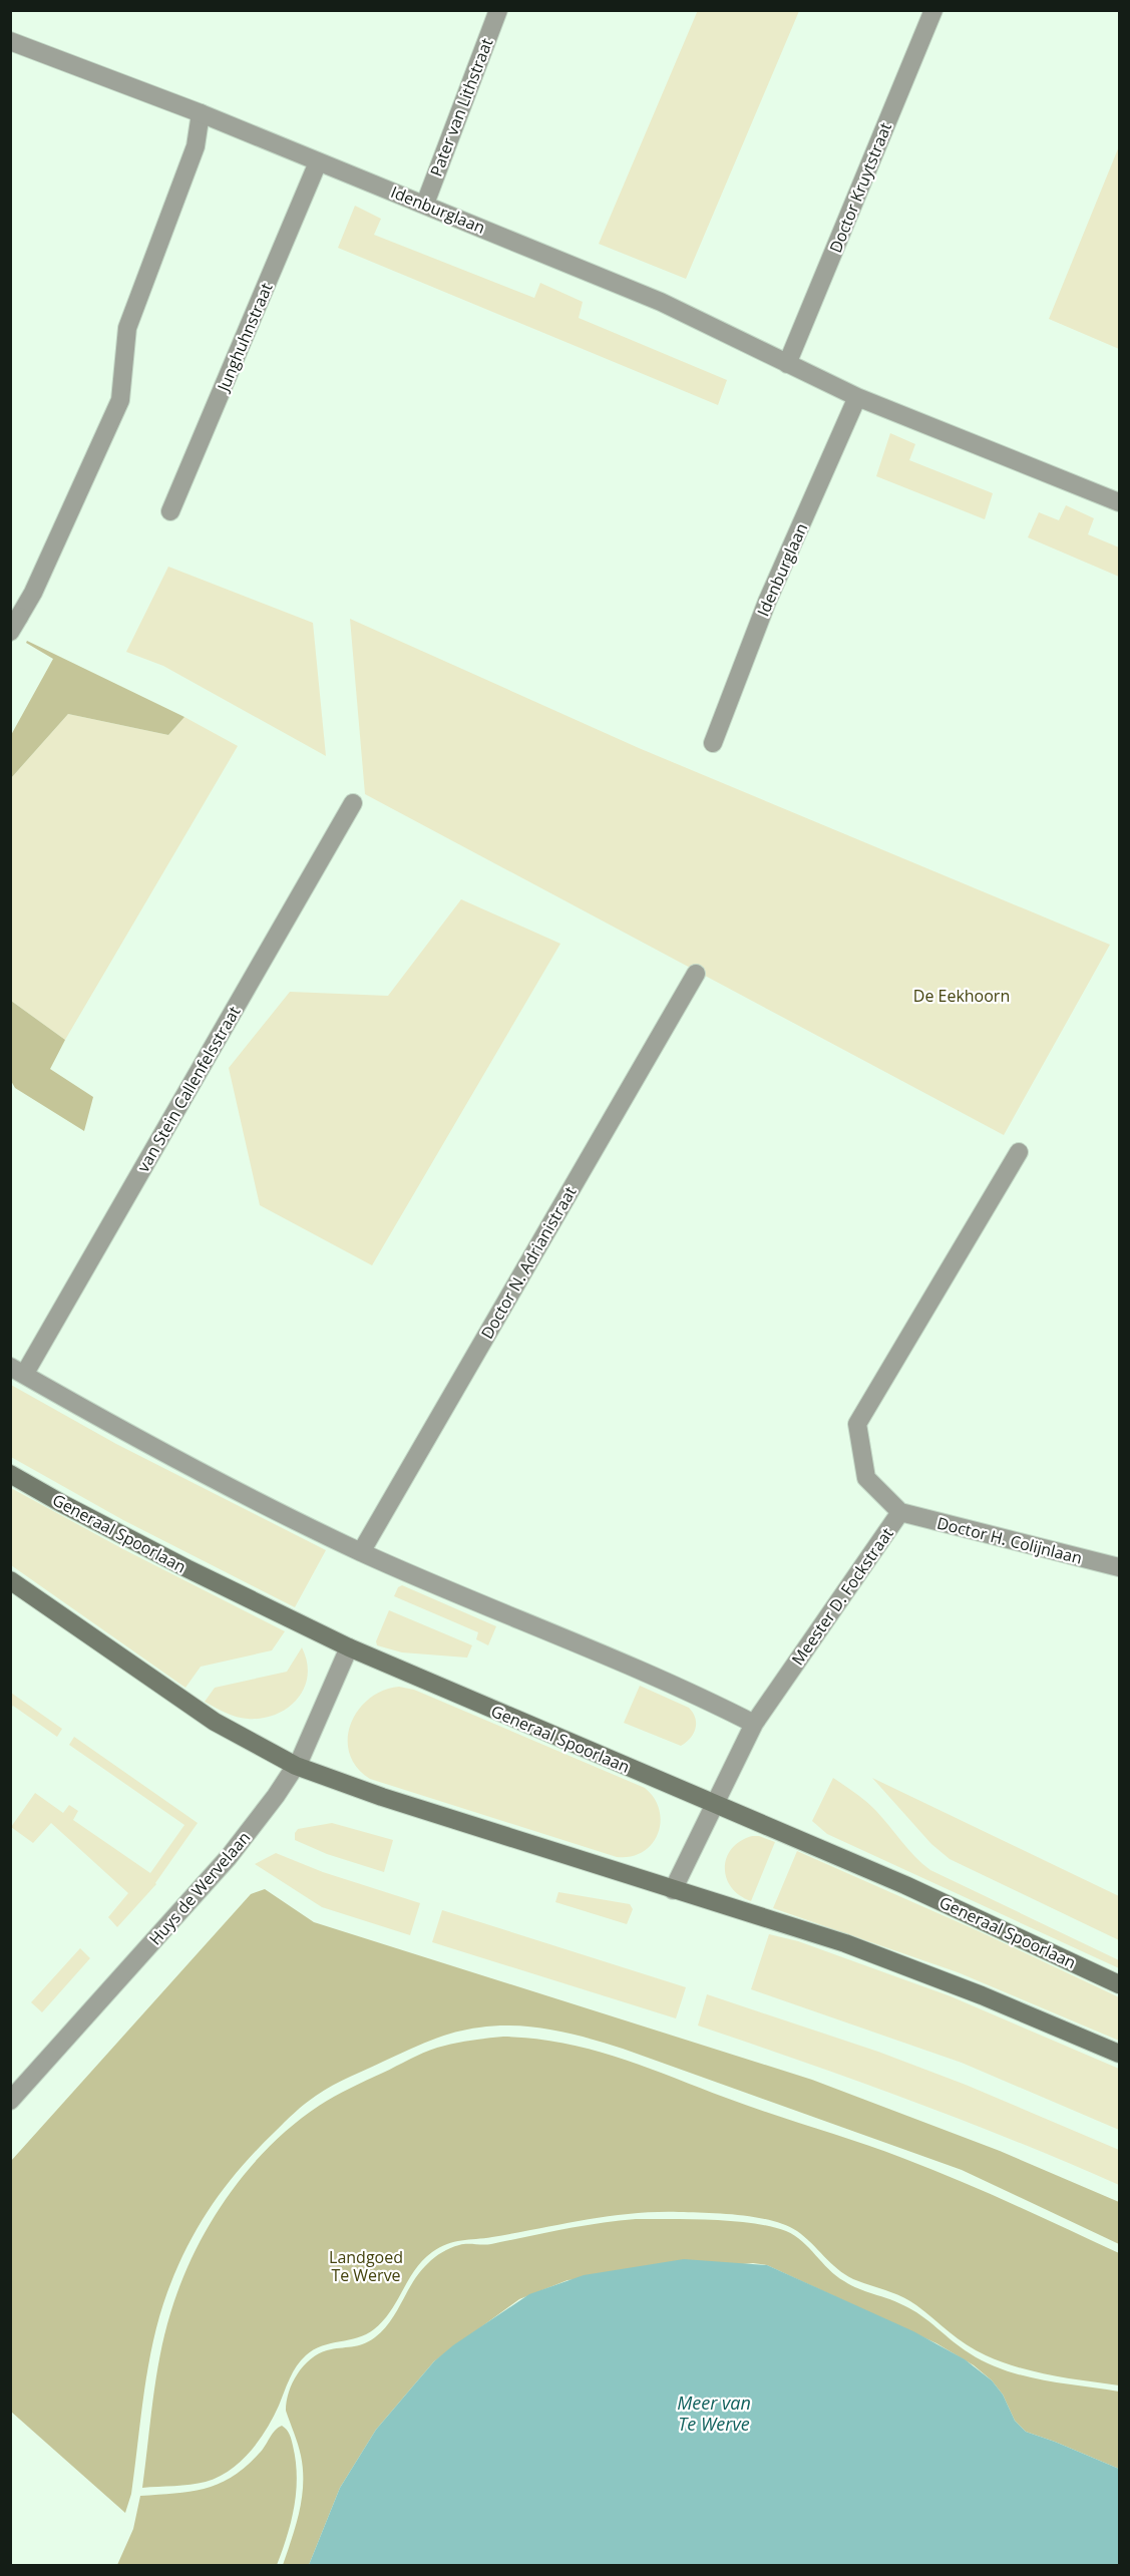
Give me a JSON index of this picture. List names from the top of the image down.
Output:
{
  "streets": {
    "main road": ["Generaal Spoorlaan"],
    "street": [
      "Pater van Lithstraat",
      "Doctor Kruytstraat",
      "Idenburglaan",
      "Junghuhnstraat",
      "van Stein Callenfelsstraat",
      "Doctor N. Adrianistraat",
      "Doctor H. Colijnlaan",
      "Meester D. Fockstraat",
      "Huys de Wervelaan"
    ]
  },
  "crossings": [
    ["Pater van Lithstraat", "Idenburglaan"],
    ["Doctor Kruytstraat", "Idenburglaan"],
    ["Idenburglaan", "Junghuhnstraat"],
    ["Generaal Spoorlaan", "Meester D. Fockstraat"],
    ["Generaal Spoorlaan", "Huys de Wervelaan"],
    ["Doctor H. Colijnlaan", "Meester D. Fockstraat"]
  ],
  "water": ["Meer van Te Werve"],
  "parks": ["De Eekhoorn", "Landgoed Te Werve"]
}
